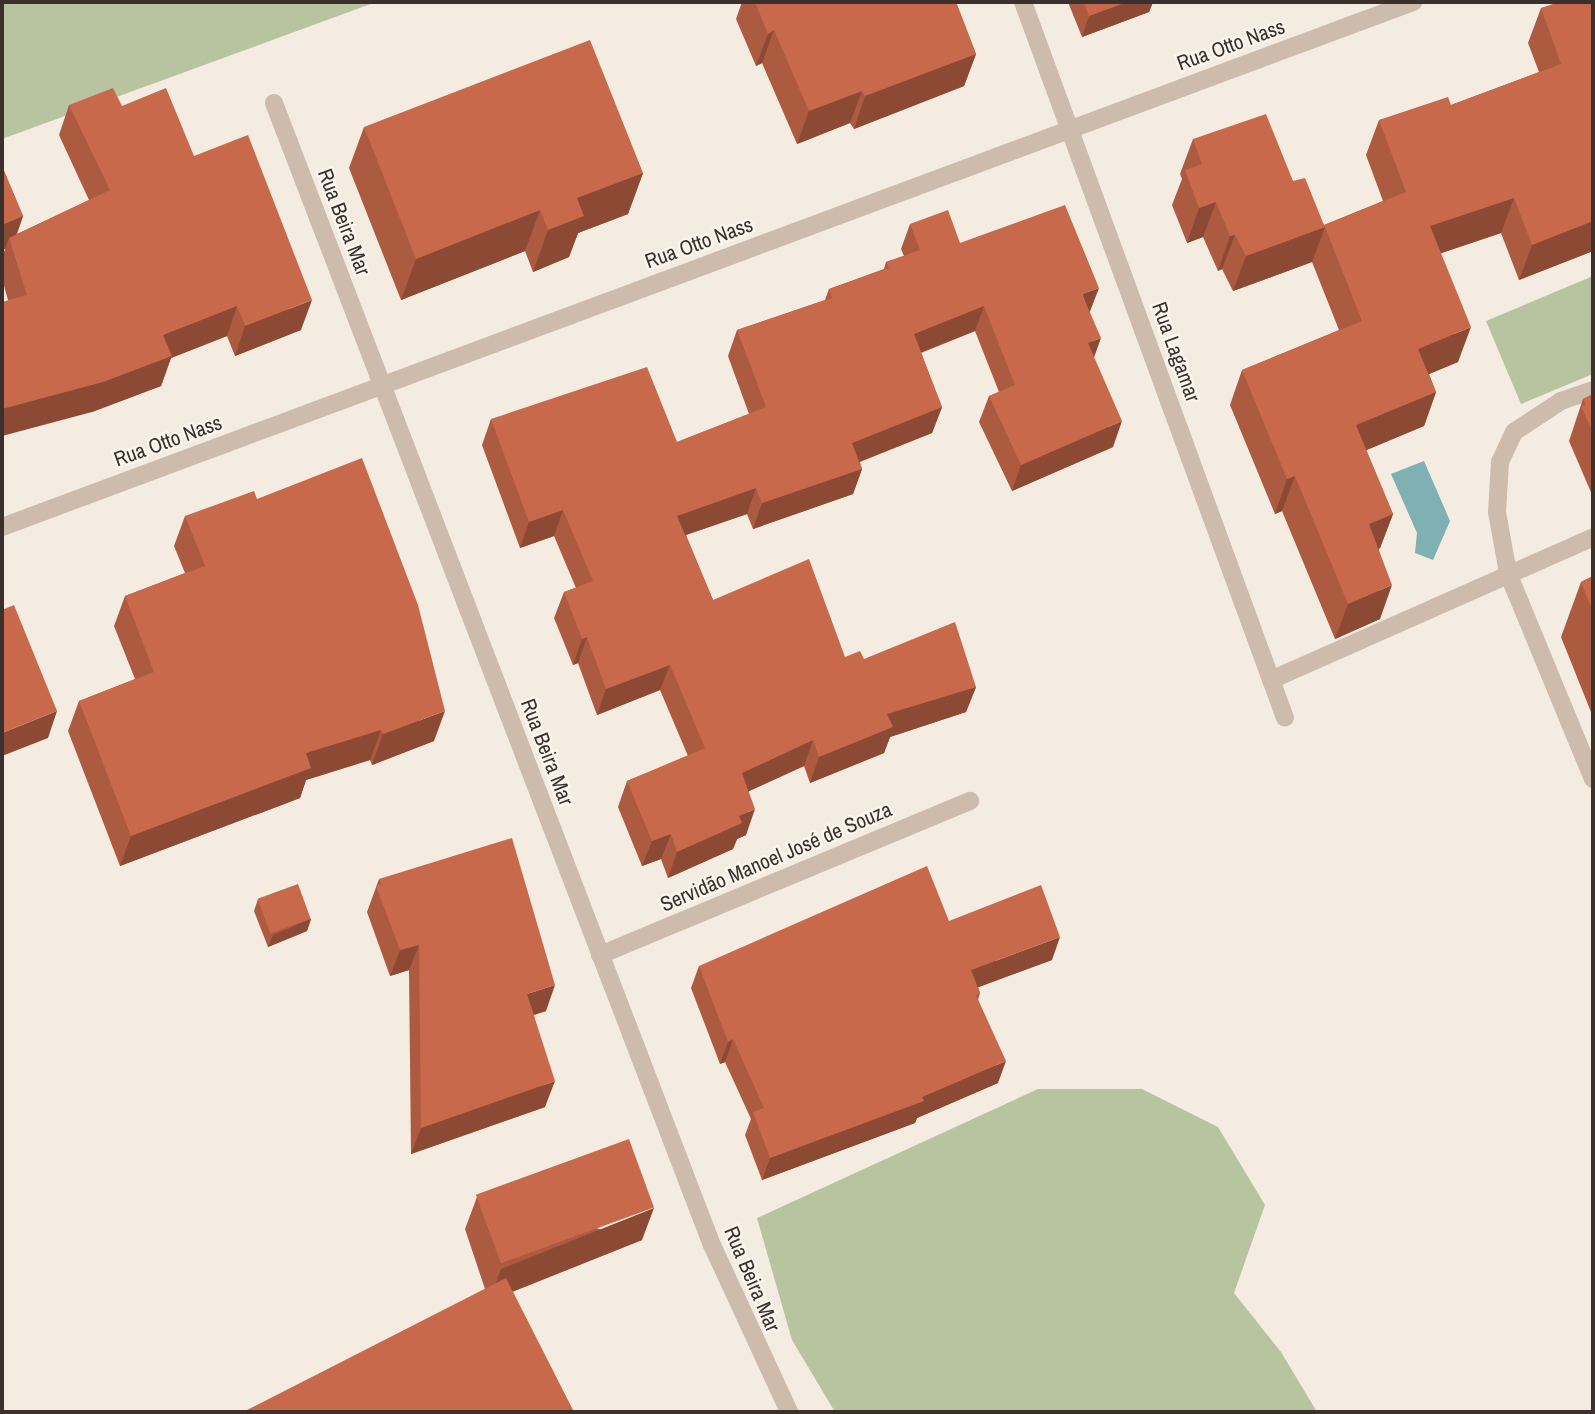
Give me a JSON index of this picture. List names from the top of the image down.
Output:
{
  "streets": {
    "street": [
      "Rua Otto Nass",
      "Rua Beira Mar",
      "Rua Lagamar",
      "Servidão Manoel José de Souza"
    ]
  },
  "crossings": [
    ["Rua Otto Nass", "Rua Beira Mar"],
    ["Rua Otto Nass", "Rua Lagamar"],
    ["Rua Beira Mar", "Servidão Manoel José de Souza"]
  ]
}
